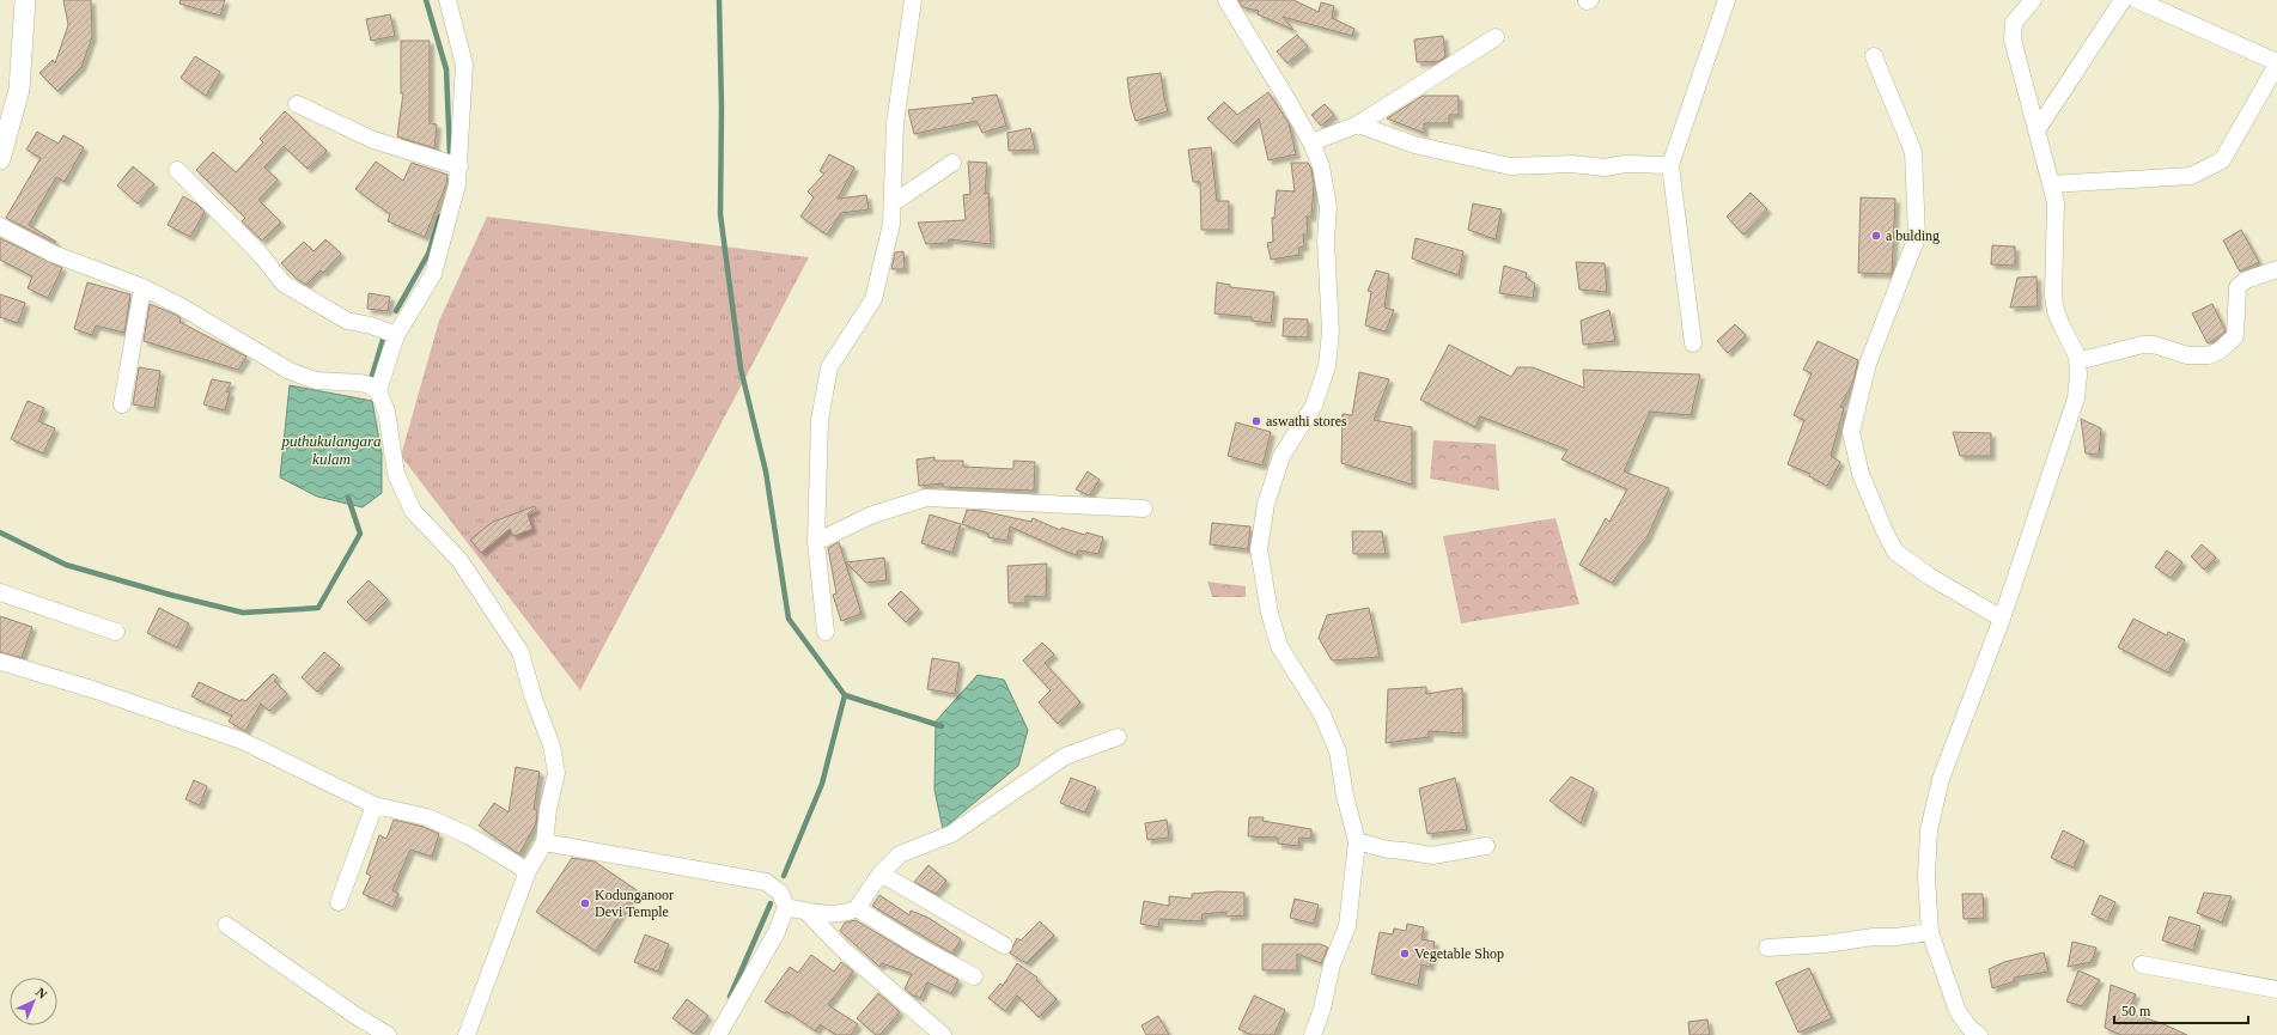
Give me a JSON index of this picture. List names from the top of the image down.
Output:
{
  "water": ["puthukulangara kulam"],
  "places": [
    "a bulding",
    "aswathi stores",
    "Kodunganoor Devi Temple",
    "Vegetable Shop"
  ],
  "scale_bar": "50 m",
  "north": "top right"
}
